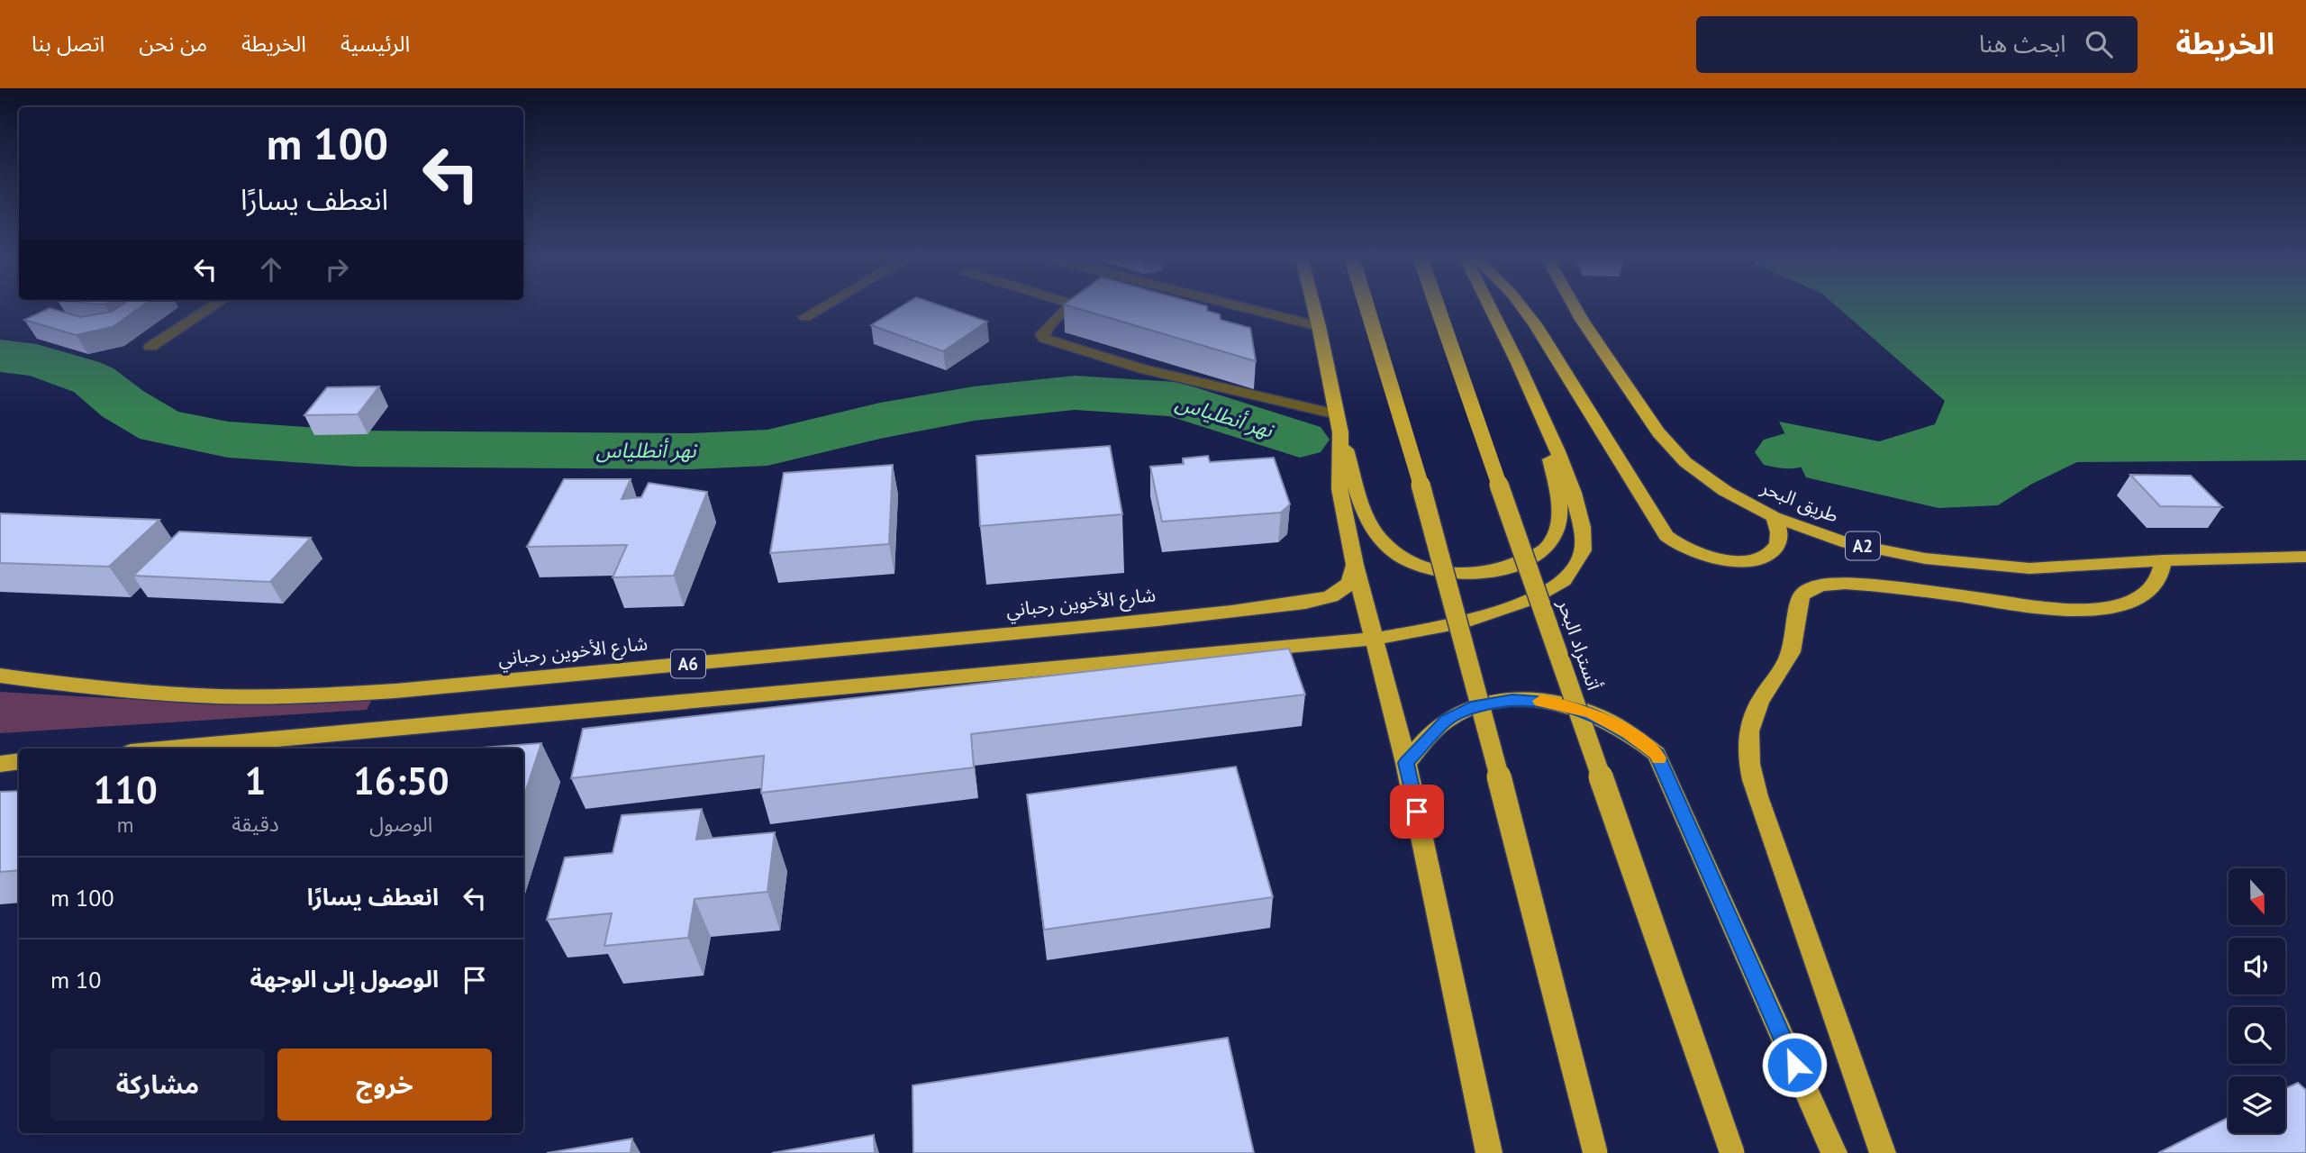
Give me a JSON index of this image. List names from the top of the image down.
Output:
{
  "streets": {
    "highway": [
      "طريق البحر",
      "A2",
      "شارع الأخوين رحباني",
      "أتستراد البحر",
      "A6"
    ]
  },
  "water": ["نهر أنطلياس"],
  "north": "bottom",
  "page": {
    "header": "الخريطة",
    "search": "ابحث هنا",
    "nav": [
      "الرئيسية",
      "الخريطة",
      "من نحن",
      "اتصل بنا"
    ],
    "turn": ["100 m", "انعطف يسارًا"],
    "eta": [
      "16:50",
      "الوصول",
      "1",
      "دقيقة",
      "110",
      "m"
    ],
    "list": [
      {
        "name": "انعطف يسارًا",
        "value": "100 m"
      },
      {
        "name": "الوصول إلى الوجهة",
        "value": "10 m"
      }
    ],
    "buttons": ["خروج", "مشاركة"]
  }
}
